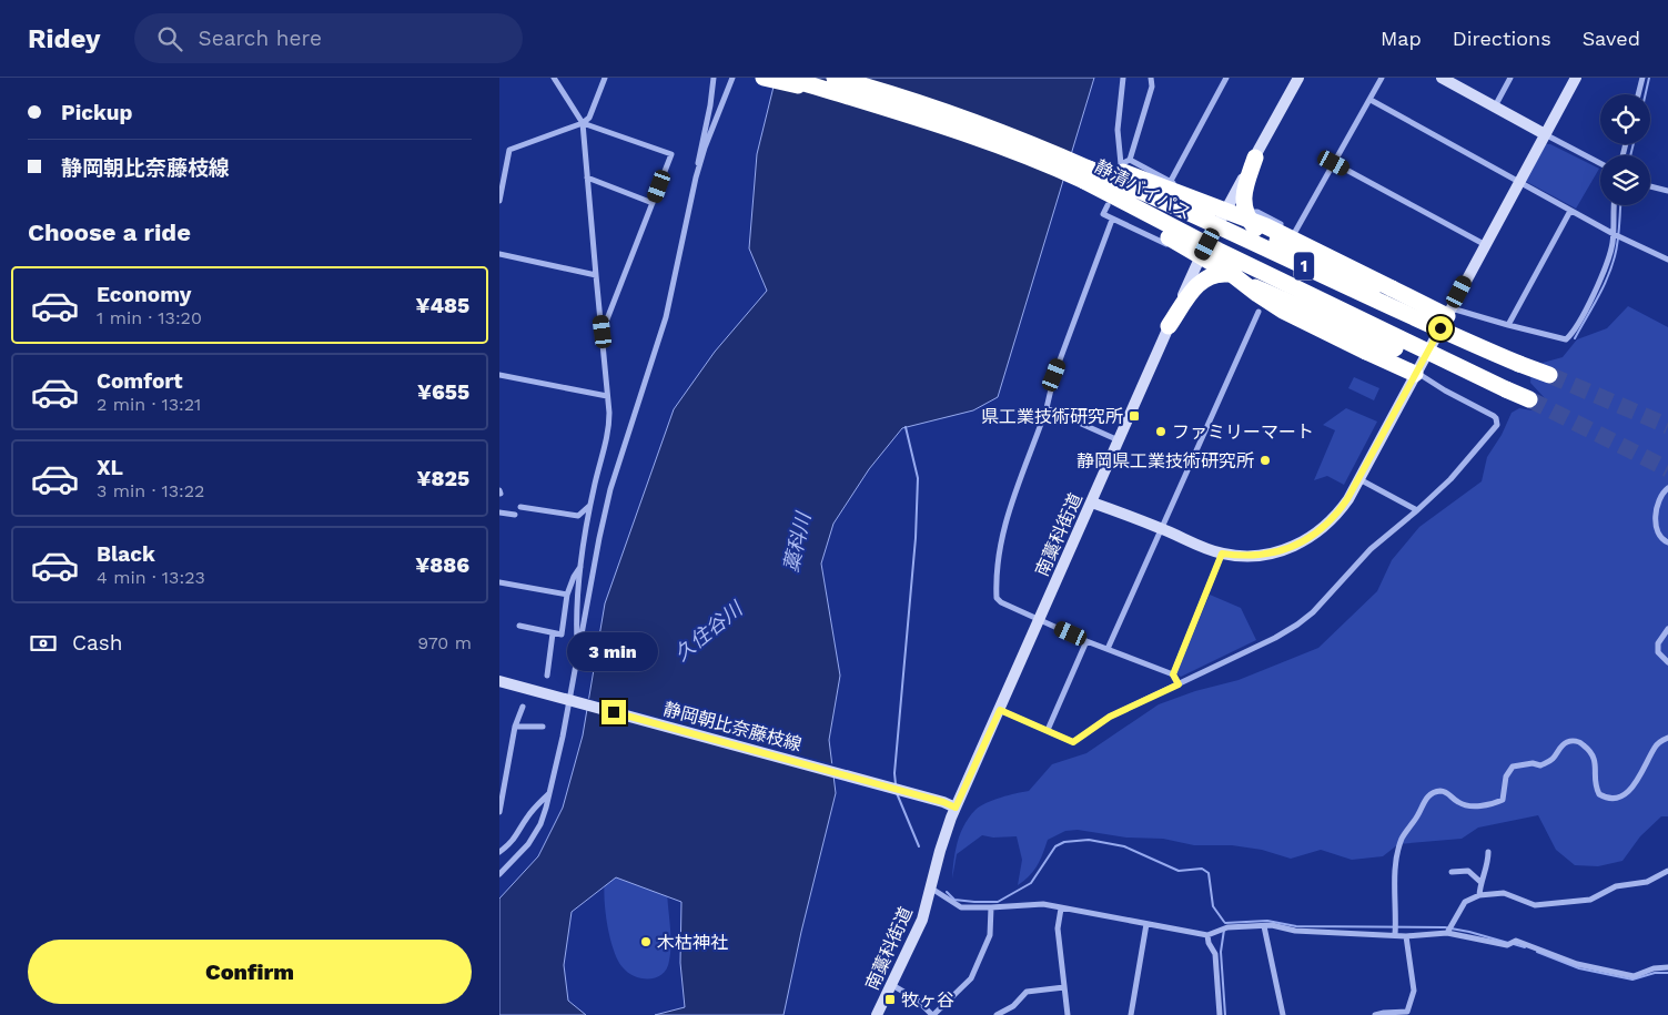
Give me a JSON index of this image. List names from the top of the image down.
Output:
{
  "streets": {
    "highway": ["静清バイパス", "1"],
    "main road": ["南藁科街道", "静岡朝比奈藤枝線"]
  },
  "crossings": [
    ["静清バイパス", "1"],
    ["1", "南藁科街道"],
    ["南藁科街道", "静岡朝比奈藤枝線"]
  ],
  "water": ["藁科川", "久住谷川"],
  "places": {
    "transit": ["県工業技術研究所", "牧ヶ谷"],
    "other": ["ファミリーマート", "静岡県工業技術研究所", "木枯神社"]
  },
  "page": {
    "header": "Ridey",
    "search": "Search here",
    "nav": ["Map", "Directions", "Saved"],
    "banner": ["Pickup", "静岡朝比奈藤枝線"],
    "heading": "Choose a ride",
    "list": [
      {
        "name": "Economy",
        "note": "1 min · 13:20",
        "value": "¥485"
      },
      {
        "name": "Comfort",
        "note": "2 min · 13:21",
        "value": "¥655"
      },
      {
        "name": "XL",
        "note": "3 min · 13:22",
        "value": "¥825"
      },
      {
        "name": "Black",
        "note": "4 min · 13:23",
        "value": "¥886"
      }
    ],
    "pay": ["Cash", "970 m"],
    "bubble": "3 min",
    "buttons": "Confirm"
  }
}
